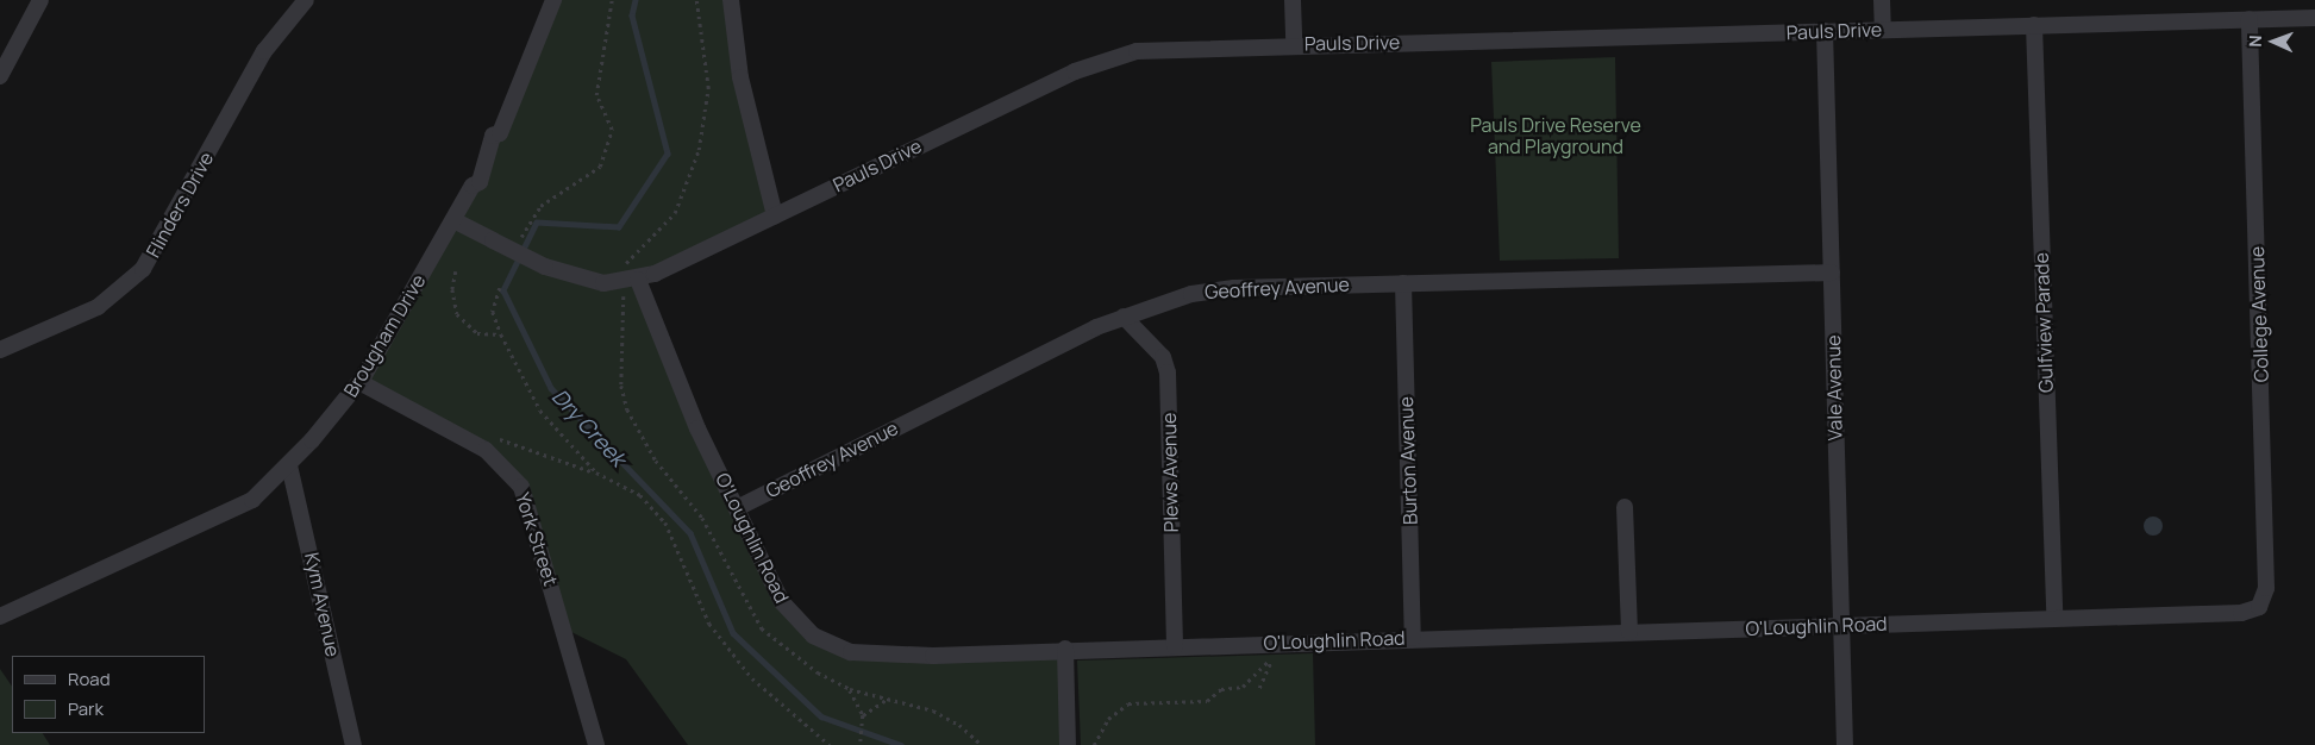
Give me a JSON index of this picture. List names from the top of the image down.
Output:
{
  "streets": {
    "street": [
      "Pauls Drive",
      "Flinders Drive",
      "Geoffrey Avenue",
      "College Avenue",
      "Gulfview Parade",
      "Brougham Drive",
      "Vale Avenue",
      "Burton Avenue",
      "Plews Avenue",
      "O'Loughlin Road",
      "York Street",
      "Kym Avenue"
    ]
  },
  "crossings": [
    ["Pauls Drive", "College Avenue"],
    ["Pauls Drive", "Gulfview Parade"],
    ["Pauls Drive", "Brougham Drive"],
    ["Pauls Drive", "Vale Avenue"],
    ["Pauls Drive", "O'Loughlin Road"],
    ["Geoffrey Avenue", "Vale Avenue"],
    ["Geoffrey Avenue", "Burton Avenue"],
    ["Geoffrey Avenue", "Plews Avenue"],
    ["Geoffrey Avenue", "O'Loughlin Road"],
    ["College Avenue", "O'Loughlin Road"],
    ["Gulfview Parade", "O'Loughlin Road"],
    ["Brougham Drive", "York Street"],
    ["Brougham Drive", "Kym Avenue"],
    ["Vale Avenue", "O'Loughlin Road"],
    ["Burton Avenue", "O'Loughlin Road"],
    ["Plews Avenue", "O'Loughlin Road"]
  ],
  "water": ["Dry Creek"],
  "parks": ["Pauls Drive Reserve and Playground"],
  "legend": ["Road", "Park"],
  "north": "left"
}
